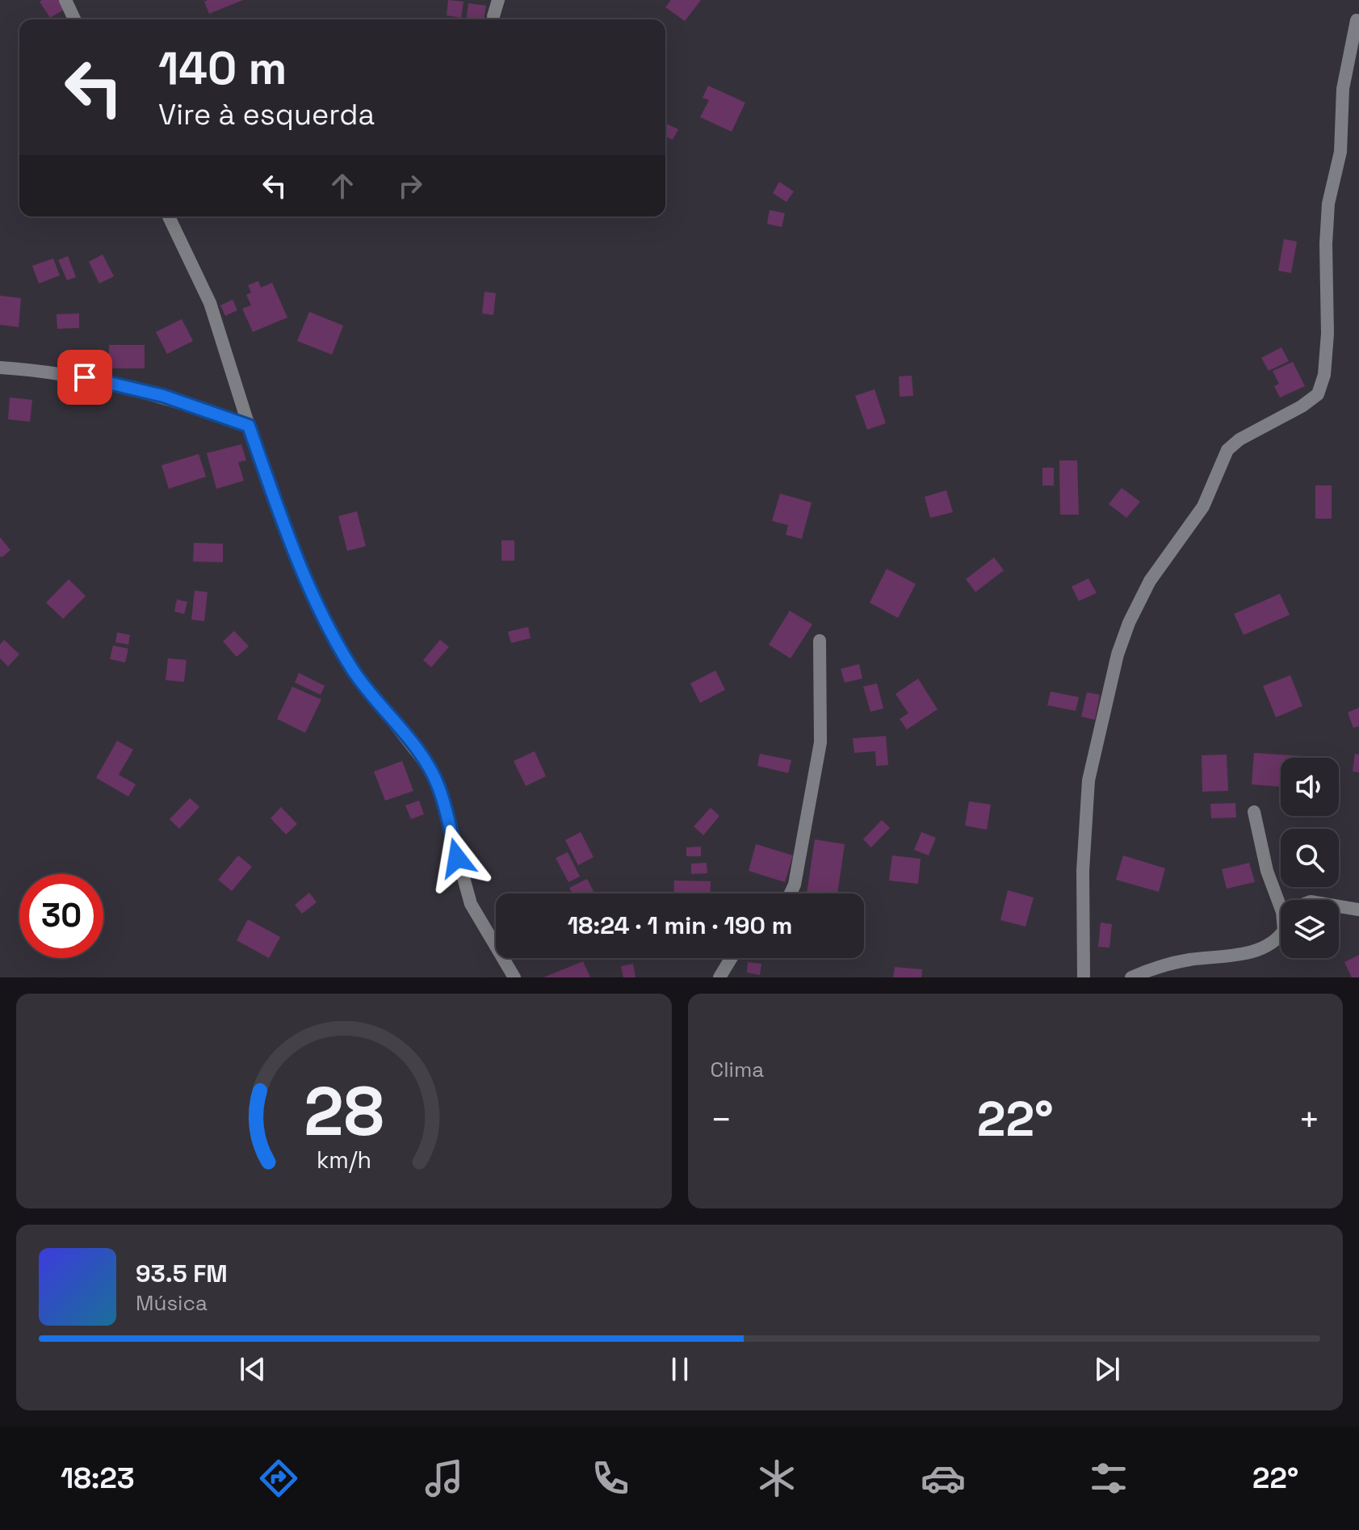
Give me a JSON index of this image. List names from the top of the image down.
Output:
{
  "page": {
    "turn": ["140 m", "Vire à esquerda"],
    "limit": "30",
    "trip": "18:24 · 1 min · 190 m",
    "tile": "Clima",
    "heat": ["−", "22°", "+"],
    "song": ["93.5 FM", "Música"],
    "tabs": ["18:23", "22°"],
    "gauge": ["28", "km/h"]
  }
}
